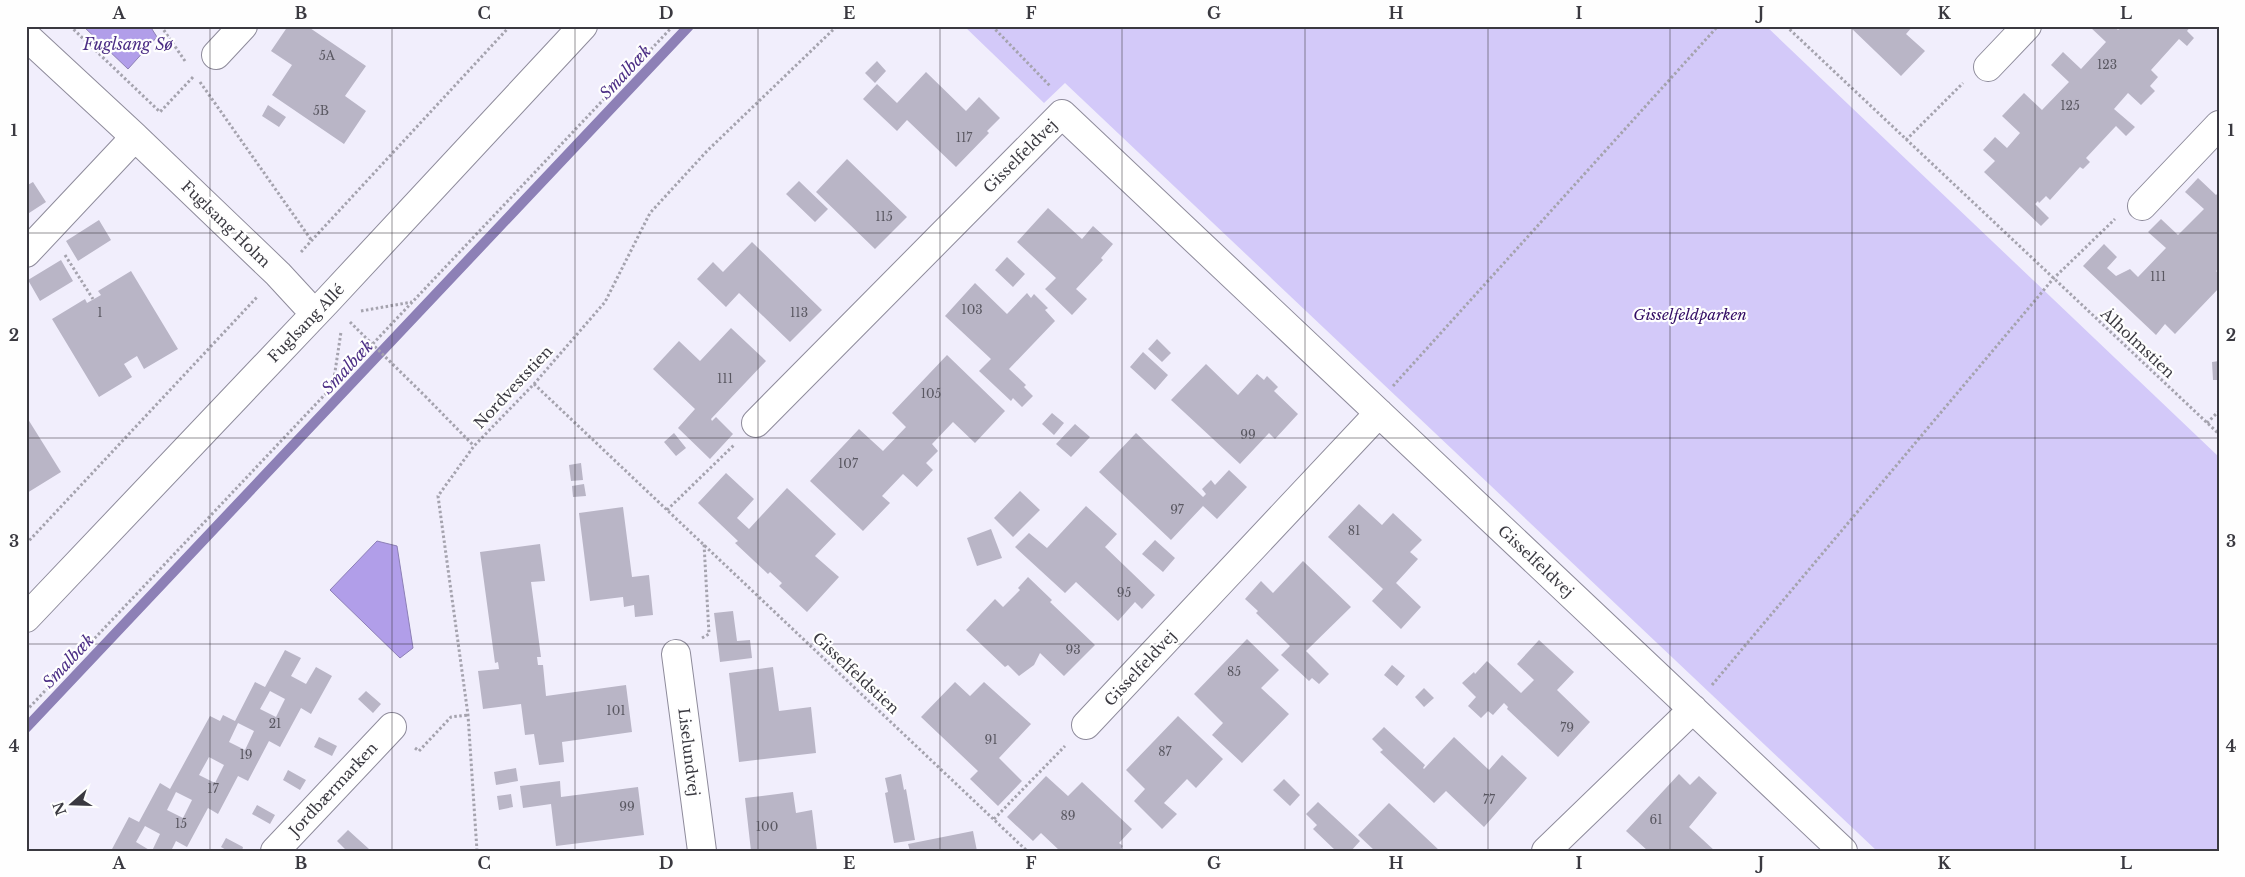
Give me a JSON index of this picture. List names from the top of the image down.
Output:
{
  "streets": {
    "street": [
      "Gisselfeldvej",
      "Fuglsang Holm",
      "Fuglsang Allé",
      "Liselundvej",
      "Jordbærmarken"
    ],
    "path": ["Ålholmstien", "Nordveststien", "Gisselfeldstien"]
  },
  "crossings": [
    ["Fuglsang Holm", "Fuglsang Allé"],
    ["Nordveststien", "Gisselfeldstien"]
  ],
  "water": ["Fuglsang Sø", "Smalbæk"],
  "parks": ["Gisselfeldparken"],
  "house_numbers": [
    "5A",
    "123",
    "125",
    "5B",
    "117",
    "115",
    "111",
    "103",
    "1",
    "113",
    "111",
    "105",
    "99",
    "107",
    "97",
    "81",
    "95",
    "93",
    "85",
    "101",
    "21",
    "79",
    "91",
    "87",
    "19",
    "17",
    "77",
    "99",
    "89",
    "61",
    "15",
    "100"
  ],
  "north": "left",
  "grid": {
    "columns": [
      "A",
      "B",
      "C",
      "D",
      "E",
      "F",
      "G",
      "H",
      "I",
      "J",
      "K",
      "L"
    ],
    "rows": [
      "1",
      "2",
      "3",
      "4"
    ]
  }
}
